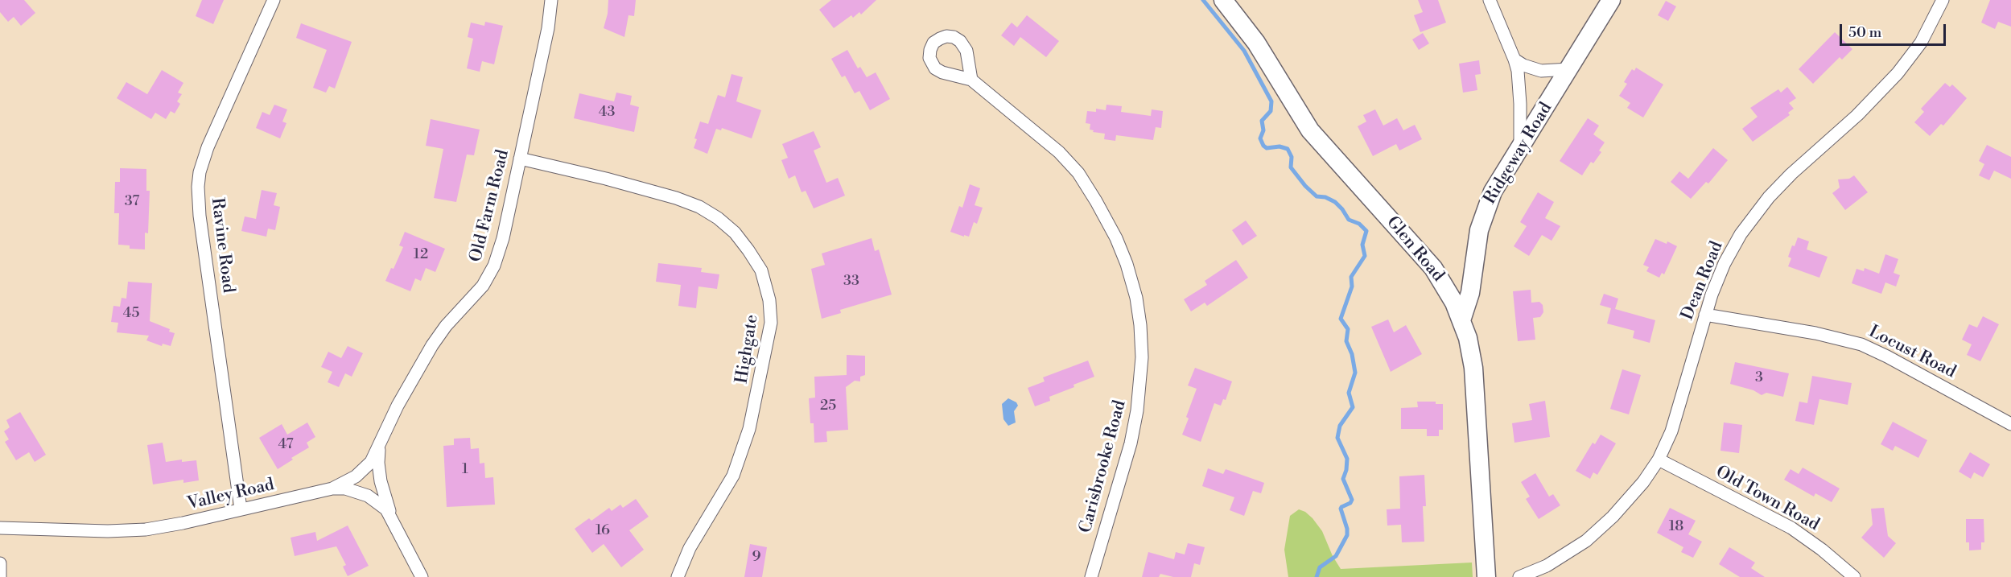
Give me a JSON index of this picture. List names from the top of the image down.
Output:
{
  "streets": {
    "street": [
      "Ridgeway Road",
      "Old Farm Road",
      "Ravine Road",
      "Glen Road",
      "Dean Road",
      "Highgate",
      "Locust Road",
      "Carisbrooke Road",
      "Valley Road",
      "Old Town Road"
    ]
  },
  "crossings": [
    ["Ridgeway Road", "Glen Road"],
    ["Old Farm Road", "Highgate"],
    ["Old Farm Road", "Valley Road"],
    ["Ravine Road", "Valley Road"],
    ["Dean Road", "Locust Road"],
    ["Dean Road", "Old Town Road"]
  ],
  "house_numbers": [
    "43",
    "37",
    "12",
    "33",
    "45",
    "3",
    "25",
    "47",
    "1",
    "18",
    "16",
    "9"
  ],
  "scale_bar": "50 m"
}
